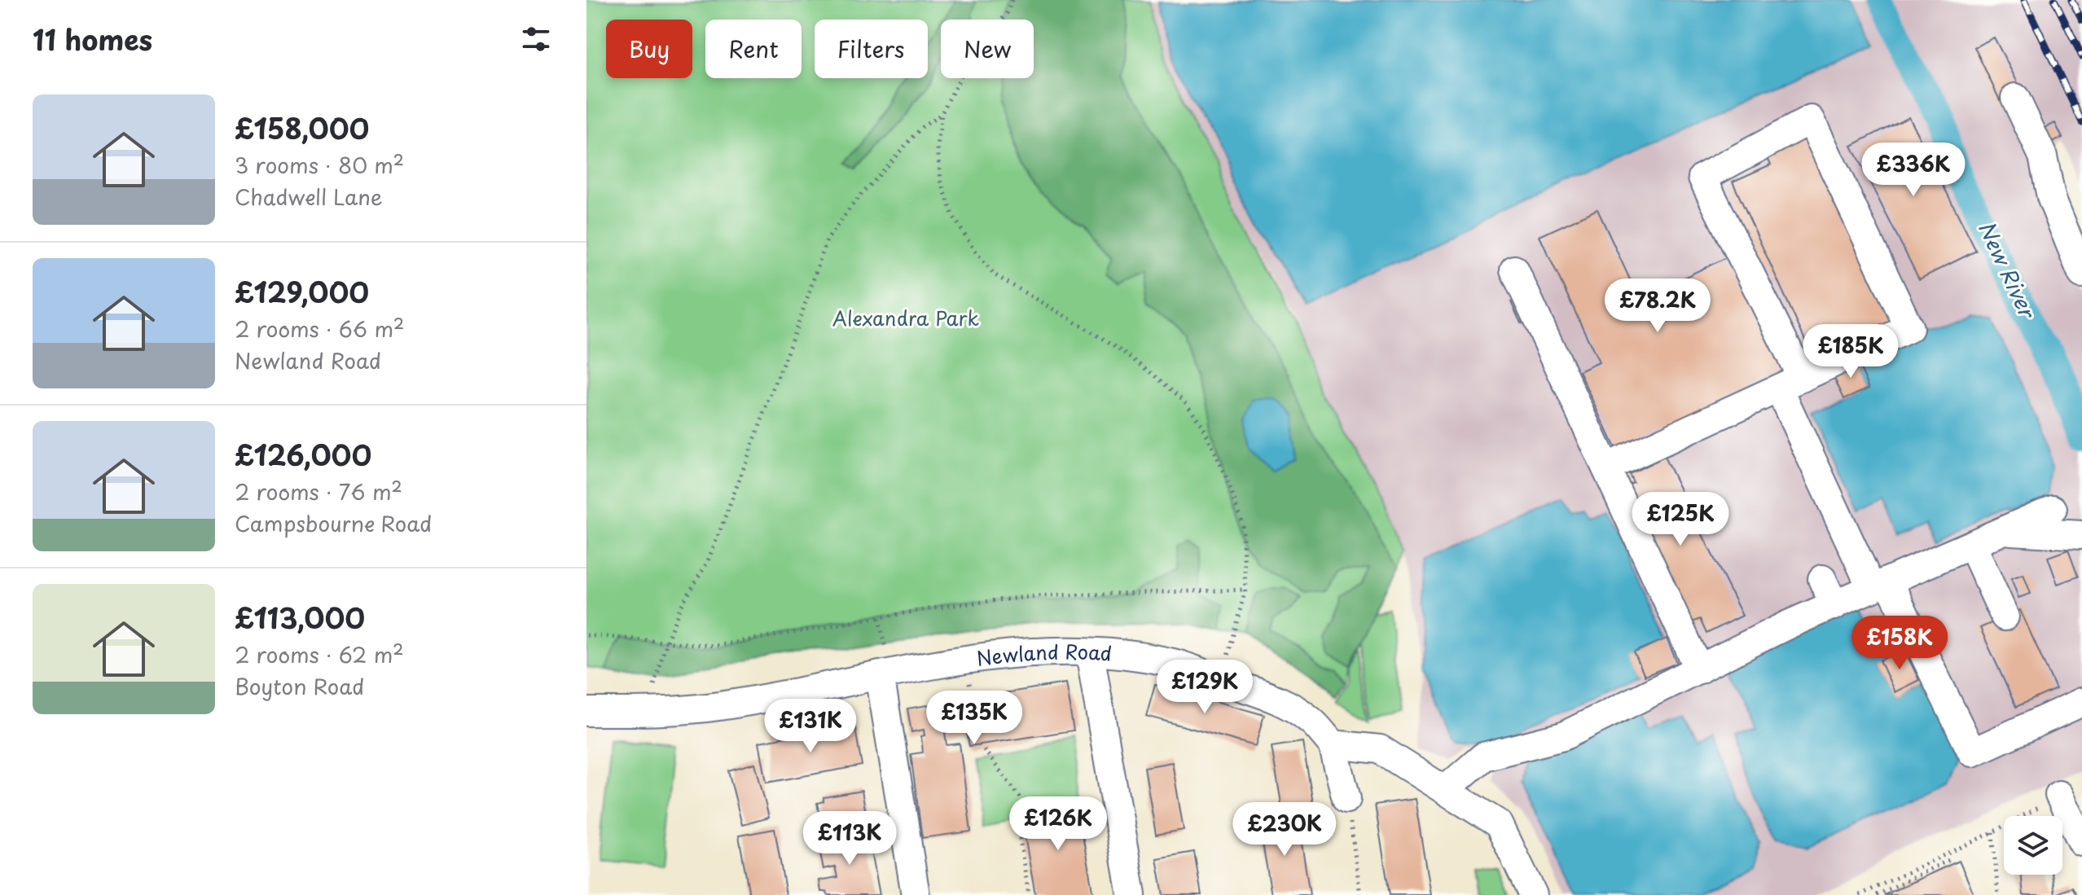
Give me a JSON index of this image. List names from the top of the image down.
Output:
{
  "streets": {
    "street": ["Newland Road"]
  },
  "water": ["New River"],
  "parks": ["Alexandra Park"],
  "page": {
    "heading": "11 homes",
    "chip": [
      "Buy",
      "Rent",
      "Filters",
      "New"
    ],
    "list": [
      {
        "name": "£158,000",
        "note": "3 rooms · 80 m² · Chadwell Lane"
      },
      {
        "name": "£129,000",
        "note": "2 rooms · 66 m² · Newland Road"
      },
      {
        "name": "£126,000",
        "note": "2 rooms · 76 m² · Campsbourne Road"
      },
      {
        "name": "£113,000",
        "note": "2 rooms · 62 m² · Boyton Road"
      }
    ],
    "price": [
      "£336K",
      "£78.2K",
      "£185K",
      "£125K",
      "£158K",
      "£129K",
      "£135K",
      "£131K",
      "£126K",
      "£230K",
      "£113K"
    ]
  }
}
